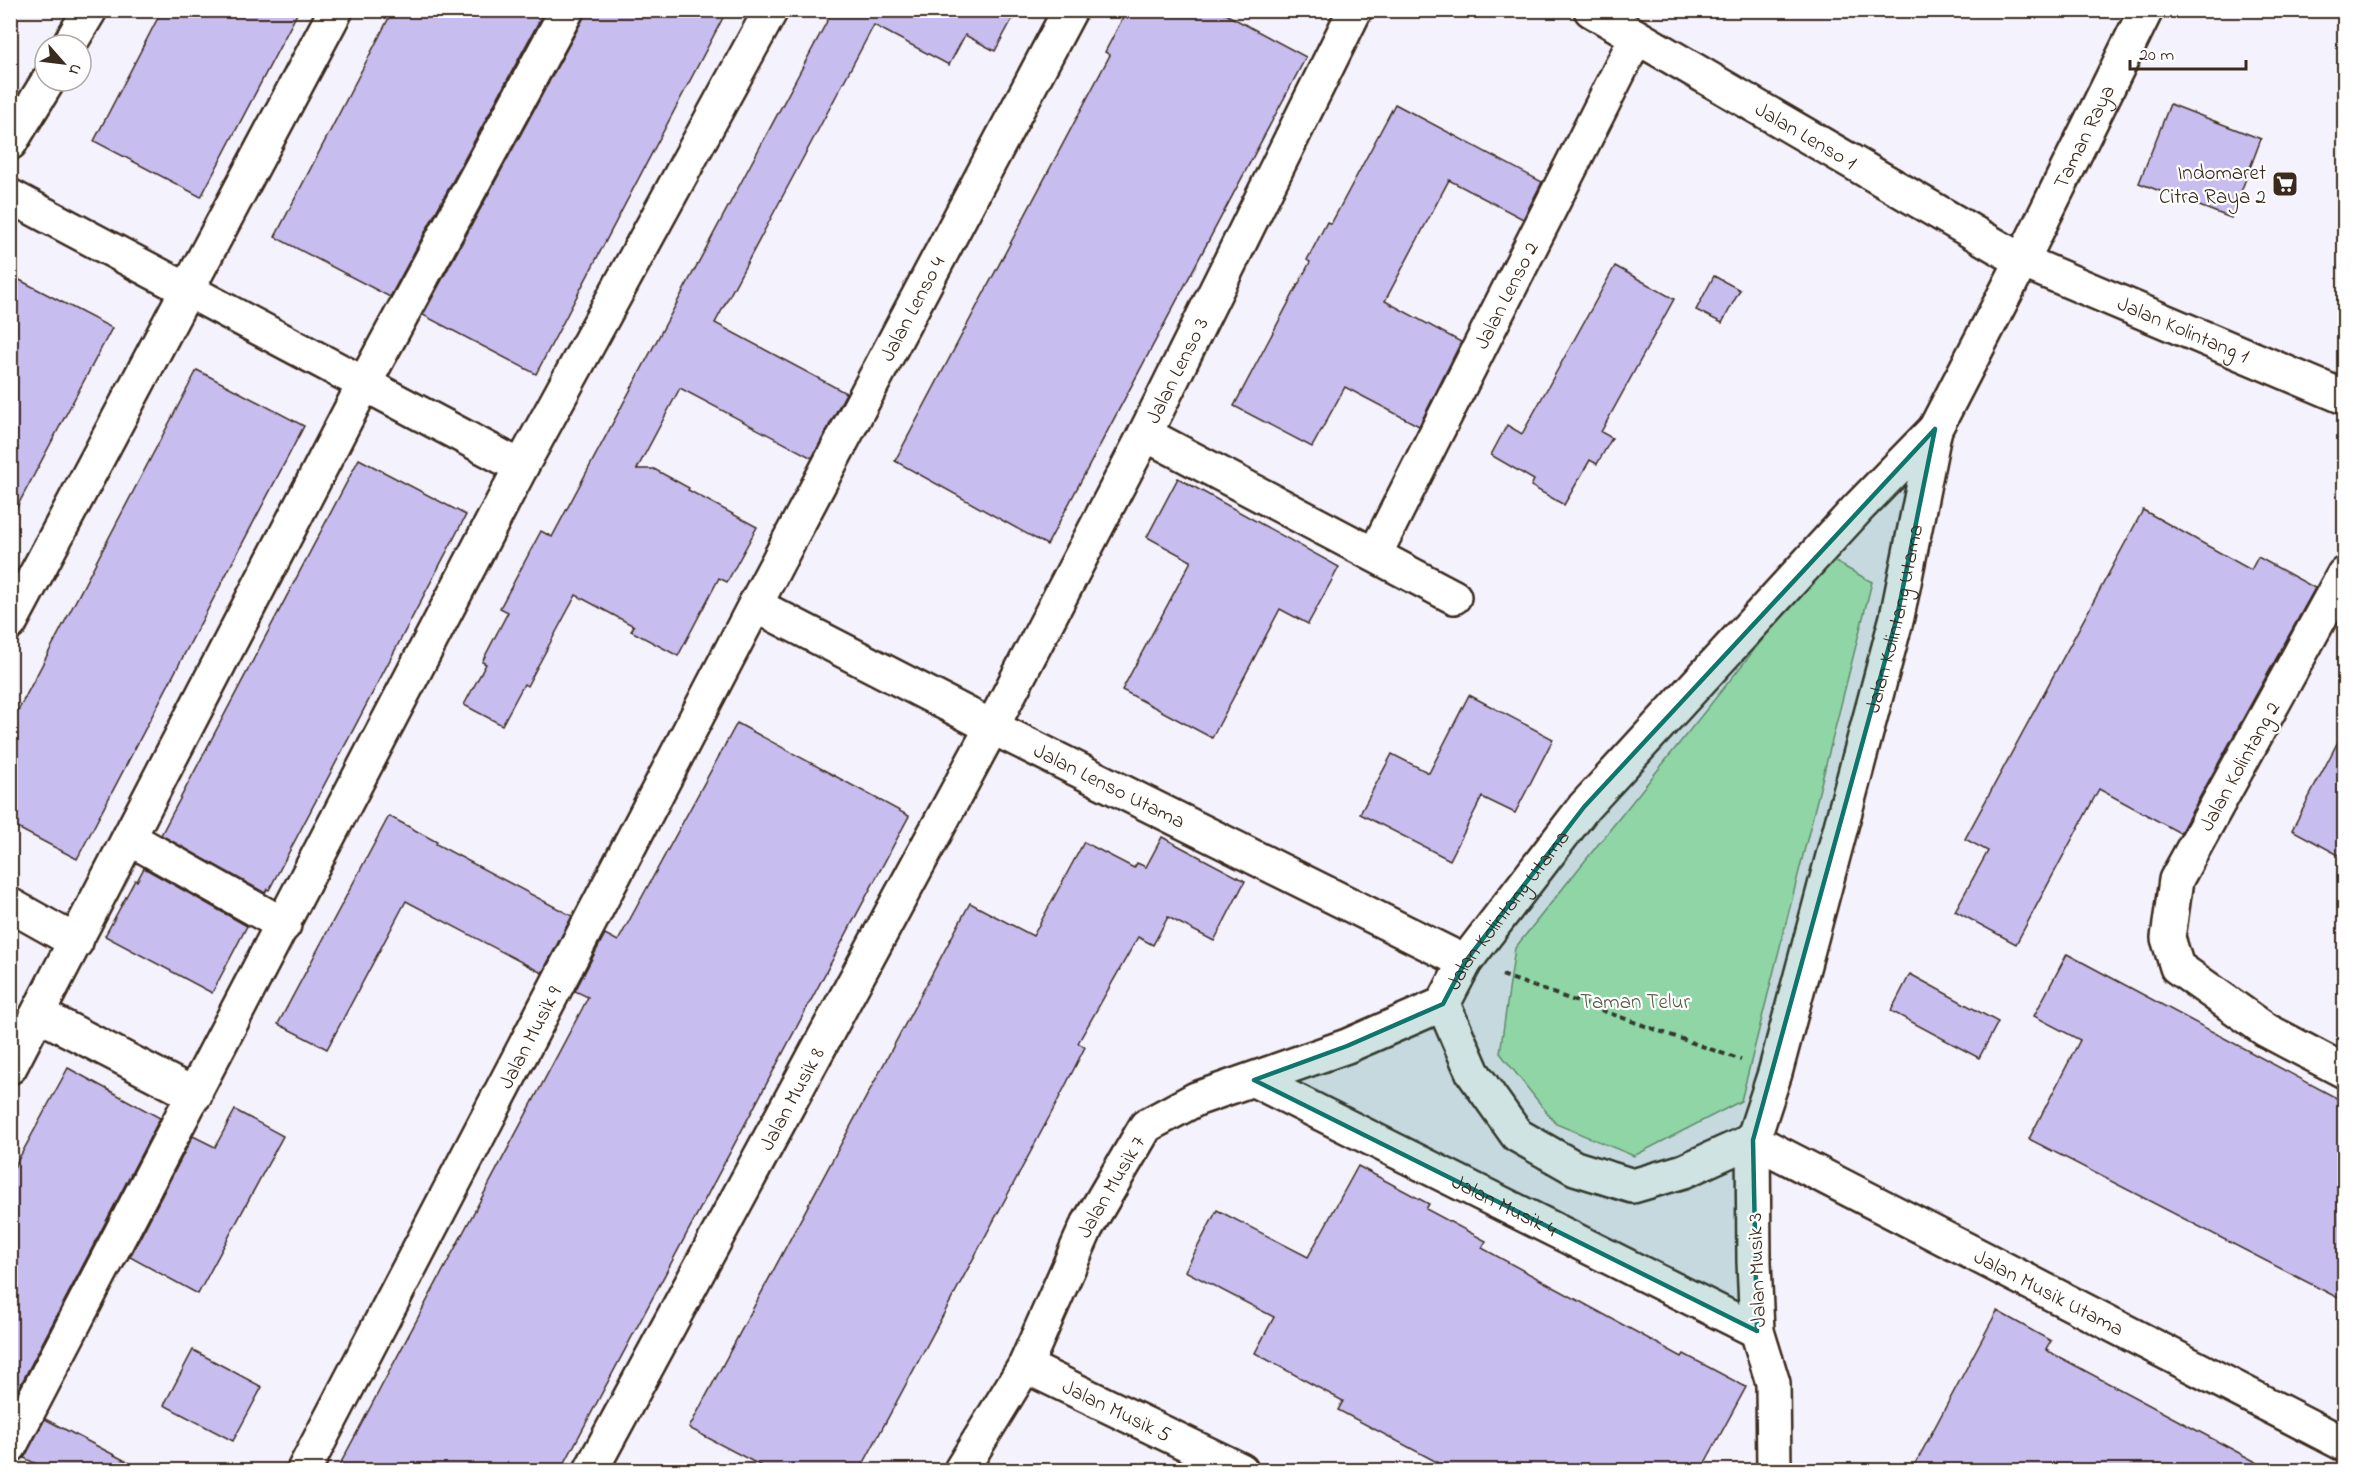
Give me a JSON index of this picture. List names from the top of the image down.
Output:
{
  "streets": {
    "street": [
      "Taman Raya",
      "Jalan Lenso 1",
      "Jalan Lenso 2",
      "Jalan Lenso 4",
      "Jalan Kolintang 1",
      "Jalan Lenso 3",
      "Jalan Kolintang Utama",
      "Jalan Kolintang 2",
      "Jalan Lenso Utama",
      "Jalan Musik 9",
      "Jalan Musik 8",
      "Jalan Musik 7",
      "Jalan Musik 4",
      "Jalan Musik 3",
      "Jalan Musik Utama",
      "Jalan Musik 5"
    ]
  },
  "crossings": [
    ["Taman Raya", "Jalan Lenso 1"],
    ["Taman Raya", "Jalan Kolintang 1"],
    ["Taman Raya", "Jalan Kolintang Utama"],
    ["Jalan Lenso 1", "Jalan Lenso 2"],
    ["Jalan Lenso 1", "Jalan Kolintang 1"],
    ["Jalan Lenso 1", "Jalan Kolintang Utama"],
    ["Jalan Lenso 4", "Jalan Lenso Utama"],
    ["Jalan Lenso 4", "Jalan Musik 9"],
    ["Jalan Kolintang 1", "Jalan Kolintang Utama"],
    ["Jalan Lenso 3", "Jalan Lenso Utama"],
    ["Jalan Lenso 3", "Jalan Musik 8"],
    ["Jalan Kolintang Utama", "Jalan Lenso Utama"],
    ["Jalan Kolintang Utama", "Jalan Musik 7"],
    ["Jalan Kolintang Utama", "Jalan Musik 3"],
    ["Jalan Kolintang Utama", "Jalan Musik Utama"],
    ["Jalan Lenso Utama", "Jalan Musik 9"],
    ["Jalan Lenso Utama", "Jalan Musik 8"],
    ["Jalan Musik 7", "Jalan Musik 4"],
    ["Jalan Musik 7", "Jalan Musik 5"],
    ["Jalan Musik 4", "Jalan Musik 3"],
    ["Jalan Musik 3", "Jalan Musik Utama"]
  ],
  "parks": ["Taman Telur"],
  "places": {
    "supermarket": ["Indomaret Citra Raya 2"]
  },
  "scale_bar": "20 m",
  "north": "bottom right"
}
